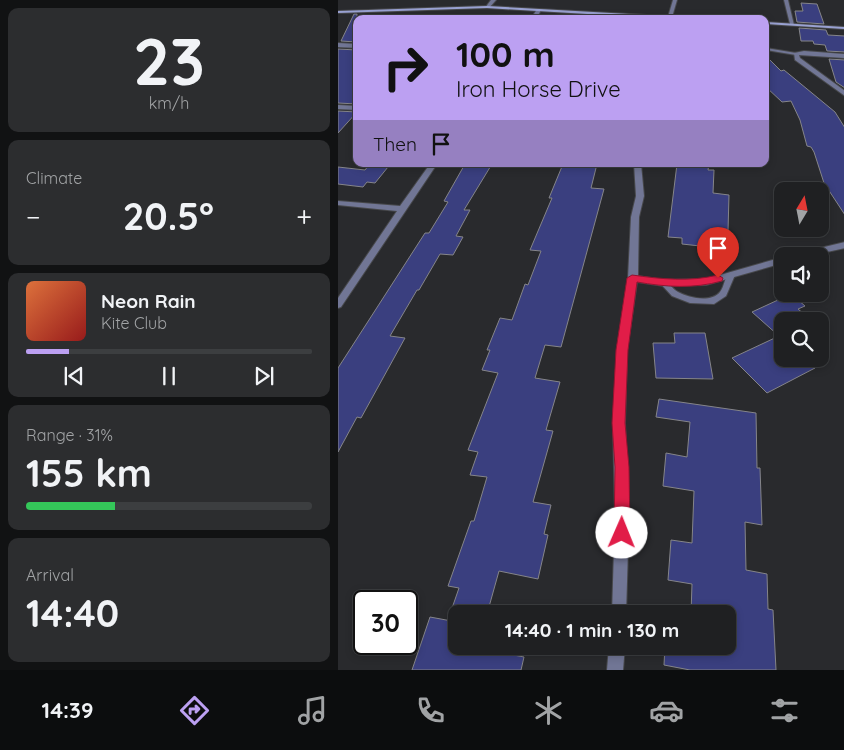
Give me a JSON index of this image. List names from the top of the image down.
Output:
{
  "north": "top",
  "page": {
    "tile": [
      ["23", "km/h"],
      "Climate",
      ["Range · 31%", "155 km"],
      ["Arrival", "14:40"]
    ],
    "turn": ["100 m", "Iron Horse Drive"],
    "then": "Then",
    "heat": ["−", "20.5°", "+"],
    "song": ["Neon Rain", "Kite Club"],
    "limit": "30",
    "trip": "14:40 · 1 min · 130 m",
    "tabs": "14:39"
  }
}
